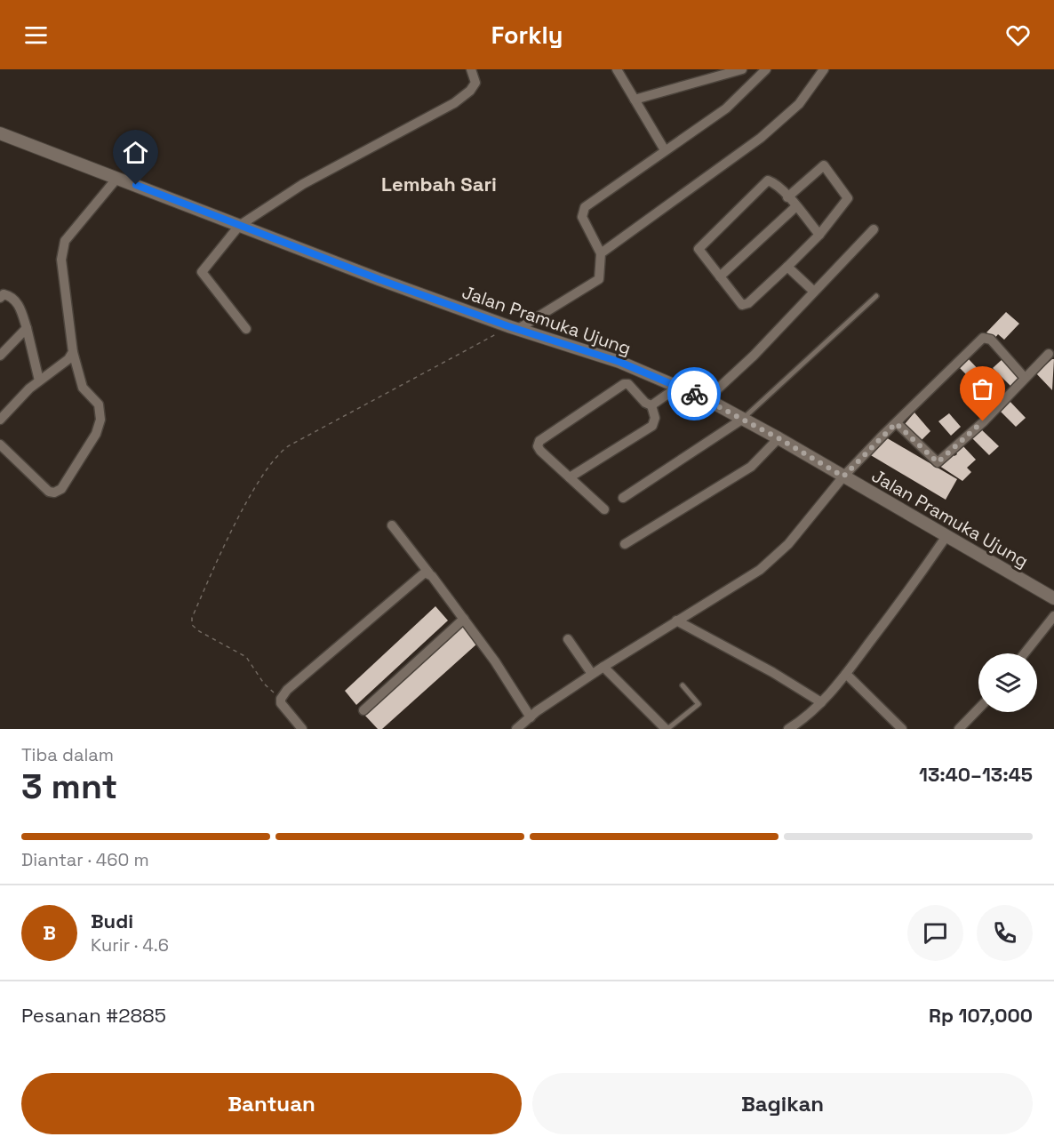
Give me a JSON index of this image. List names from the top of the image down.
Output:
{
  "streets": {
    "street": ["Jalan Pramuka Ujung"]
  },
  "districts": ["Lembah Sari"],
  "page": {
    "header": "Forkly",
    "heading": ["3 mnt", "Tiba dalam", "13:40–13:45"],
    "panel": [
      "Budi",
      "Kurir · 4.6",
      "Pesanan #2885",
      "Rp 107,000"
    ],
    "bar": "Diantar · 460 m",
    "round": "B",
    "buttons": ["Bantuan", "Bagikan"]
  }
}
